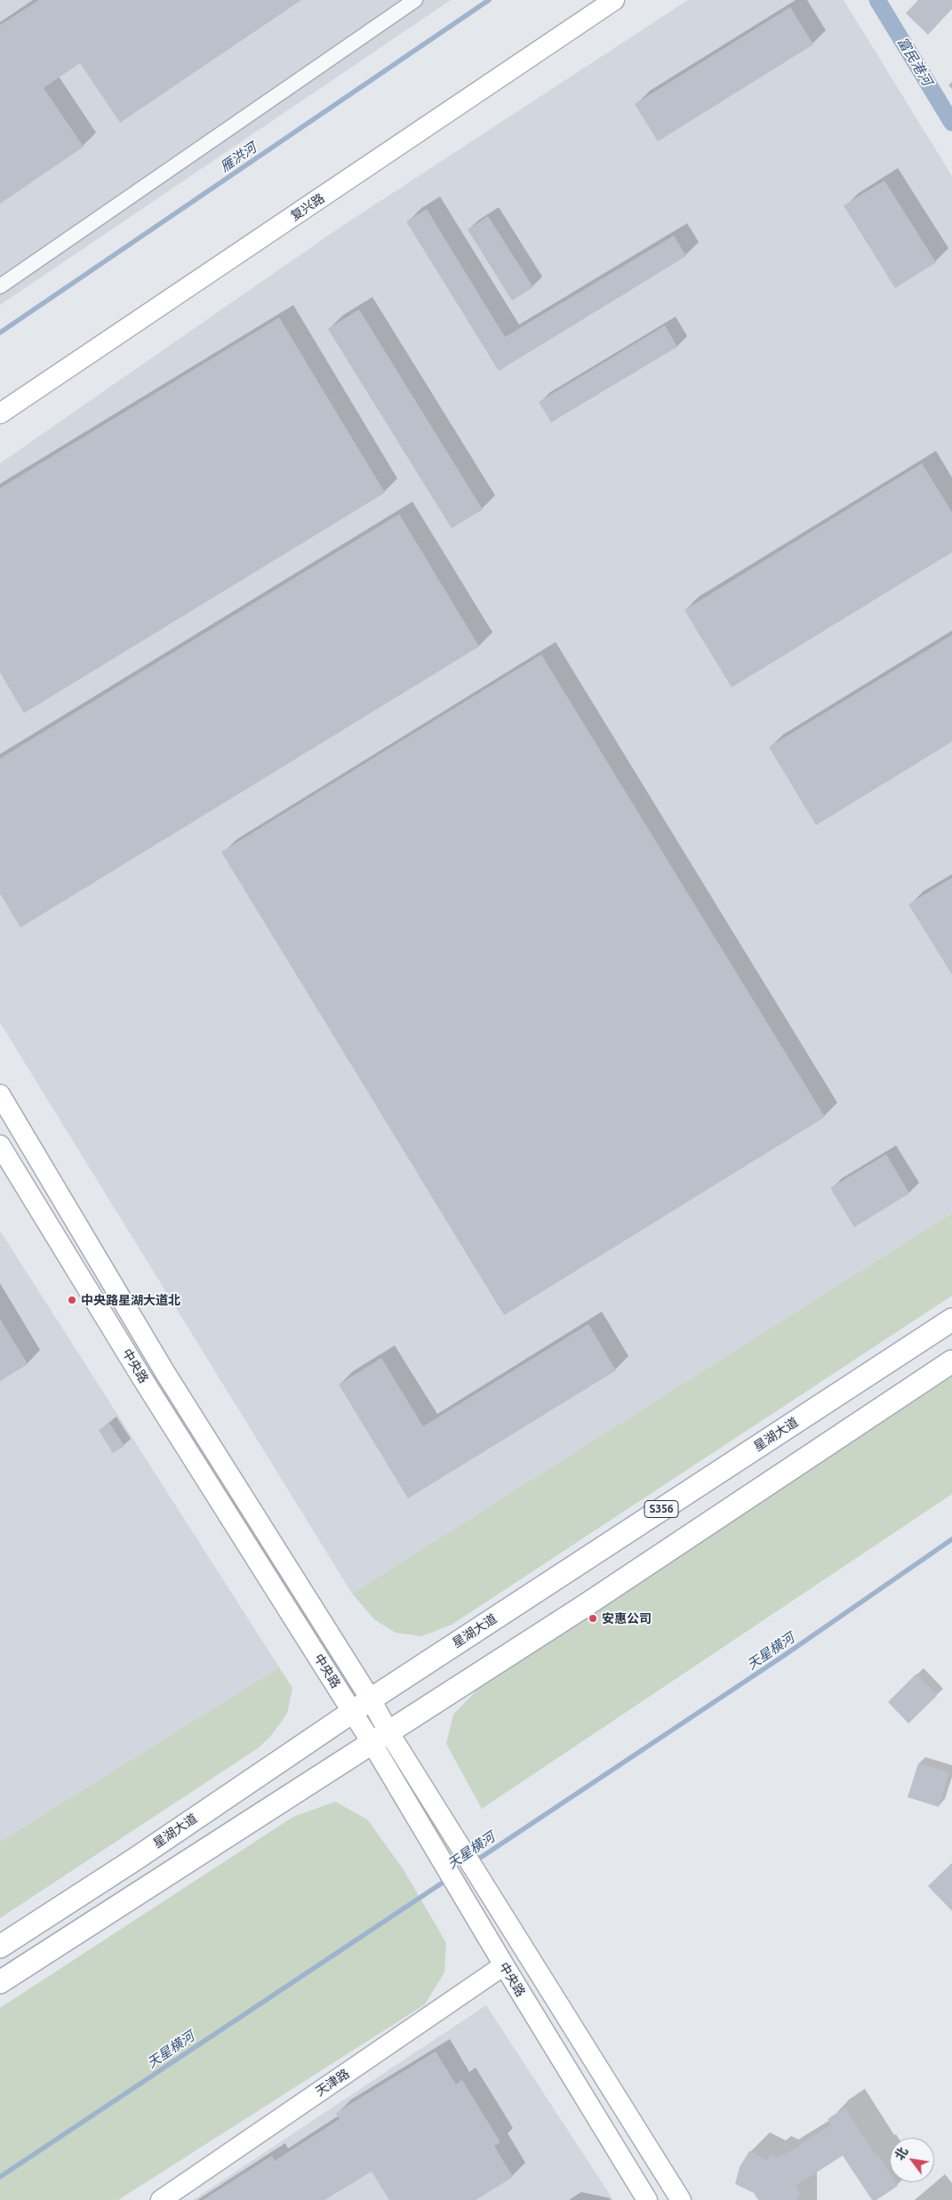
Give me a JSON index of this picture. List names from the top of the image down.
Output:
{
  "streets": {
    "main road": ["星湖大道", "S356"],
    "street": ["复兴路", "中央路", "天津路"]
  },
  "crossings": [
    ["中央路", "星湖大道"],
    ["中央路", "天津路"]
  ],
  "water": ["富民港河", "雁洪河", "天星横河"],
  "places": ["中央路星湖大道北", "安惠公司"],
  "north": "top left"
}
